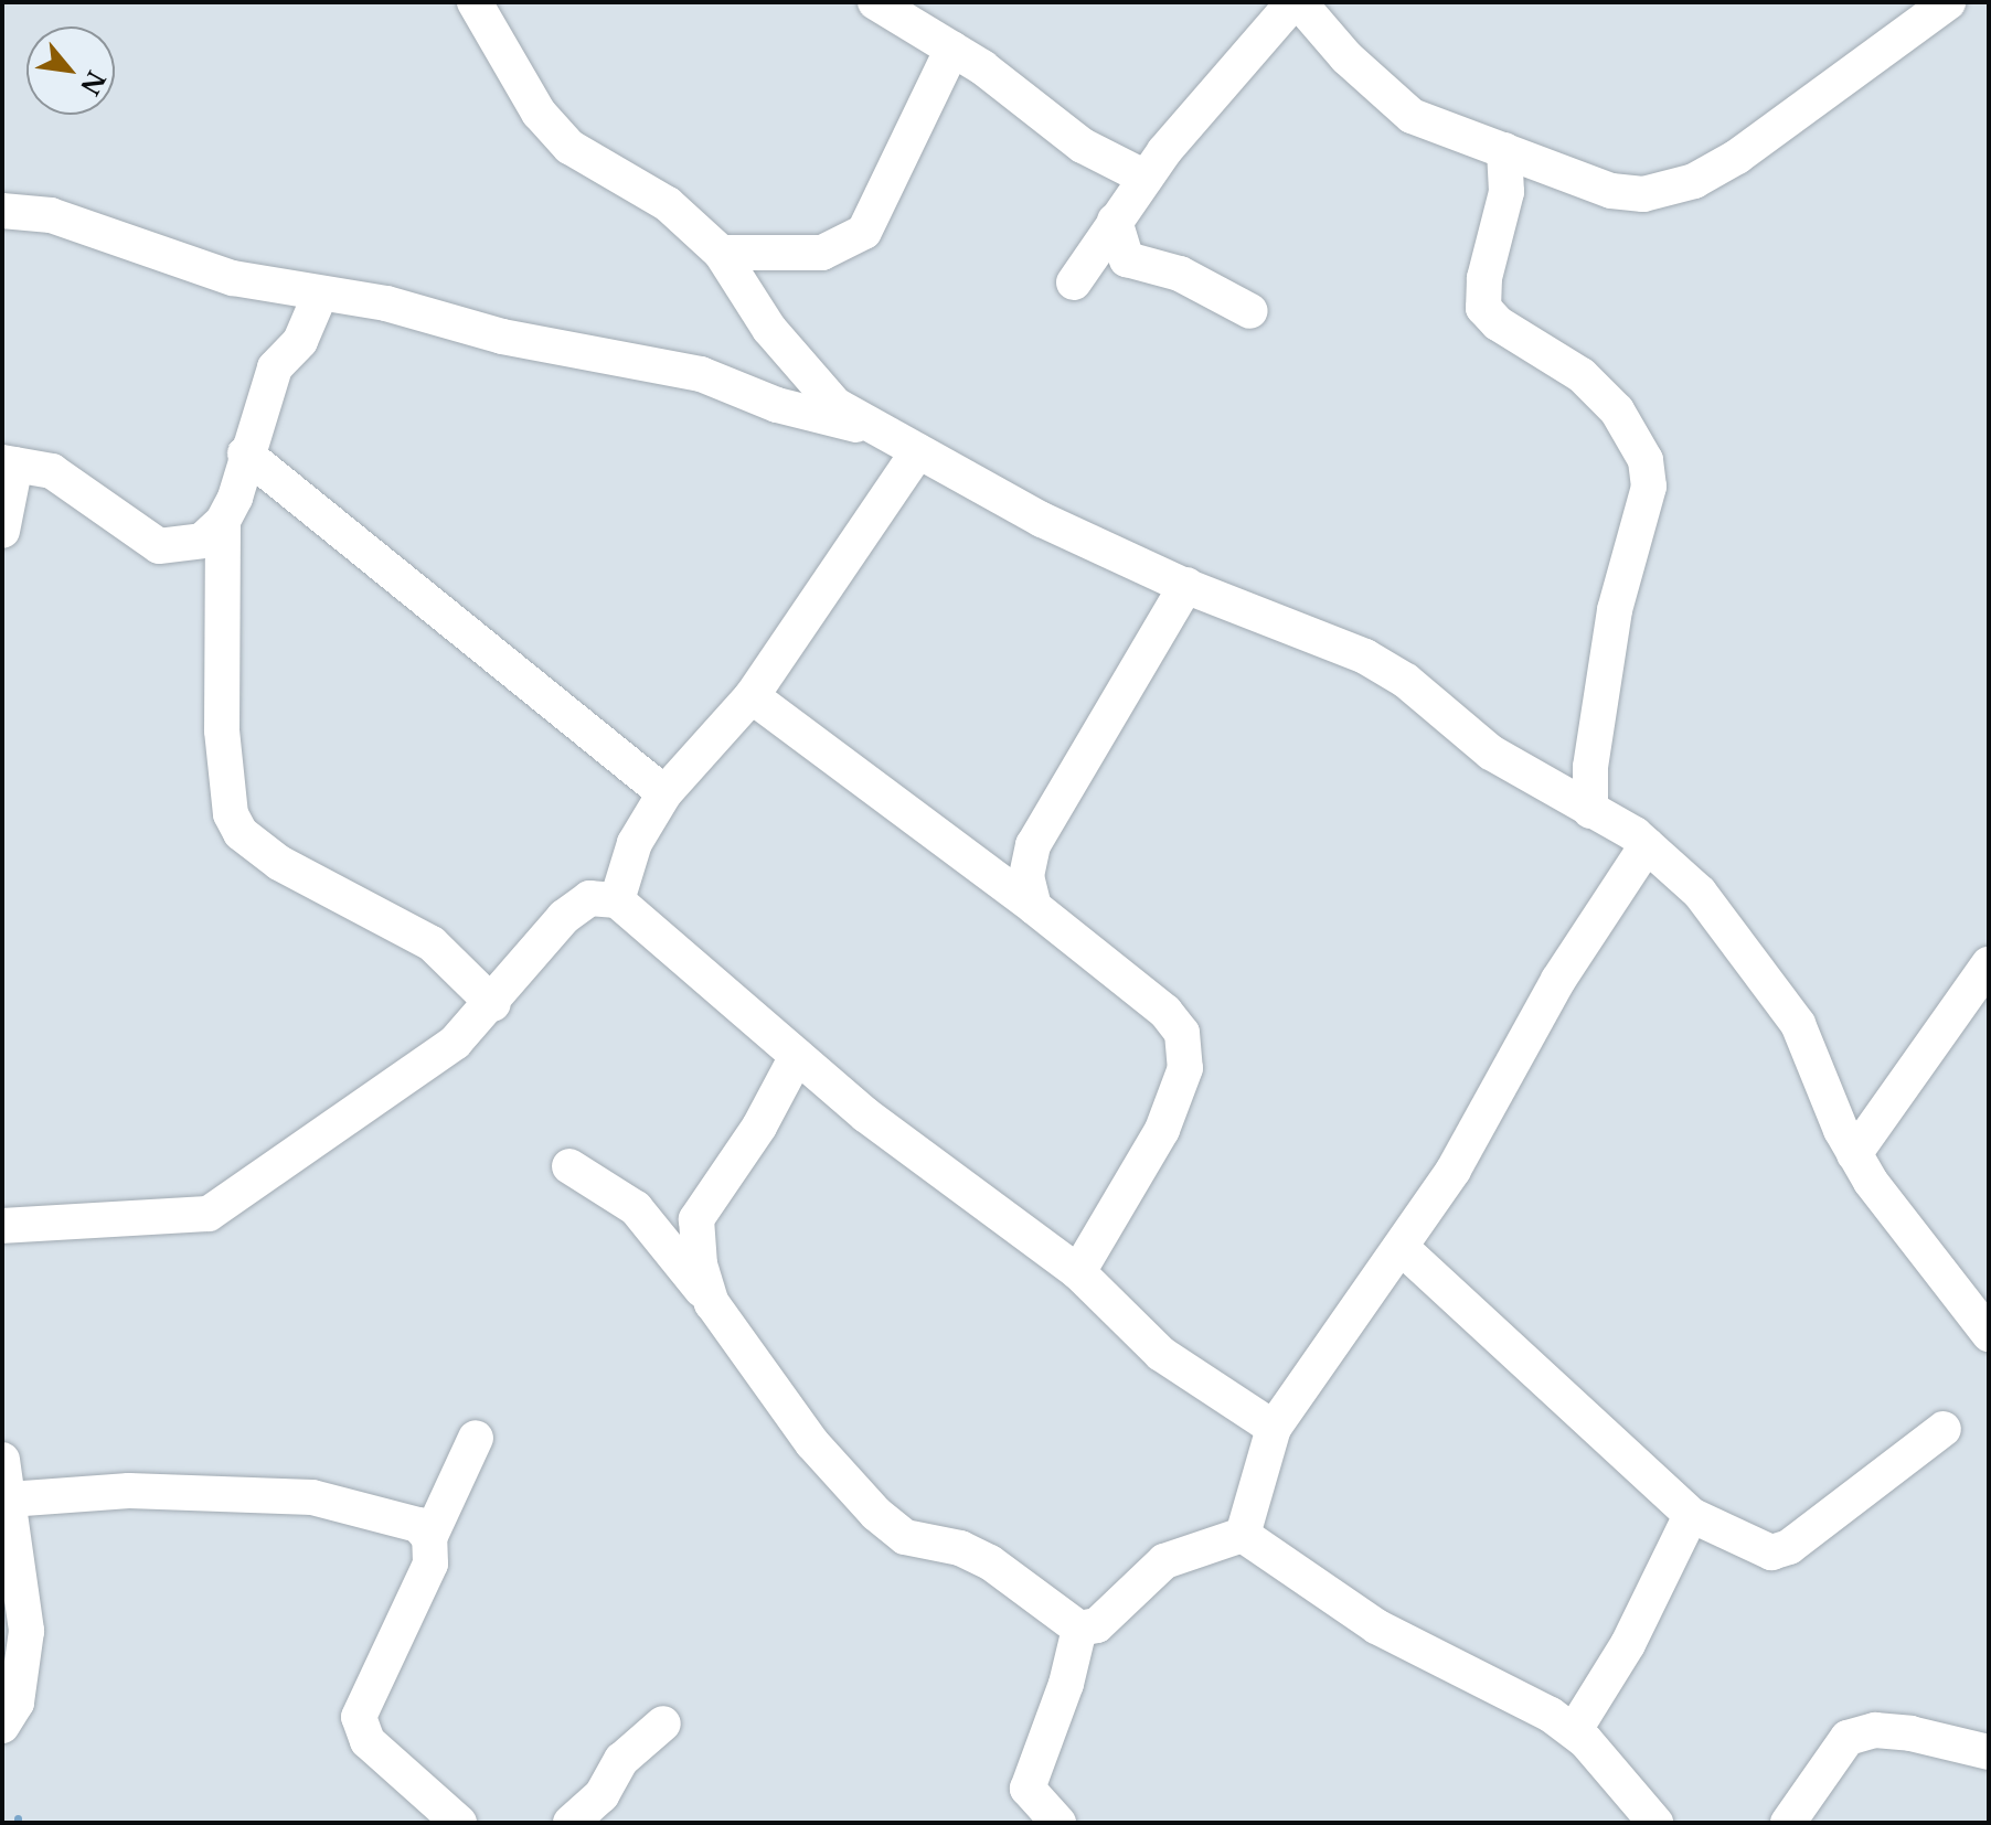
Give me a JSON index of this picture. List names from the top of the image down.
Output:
{
  "north": "bottom right"
}
